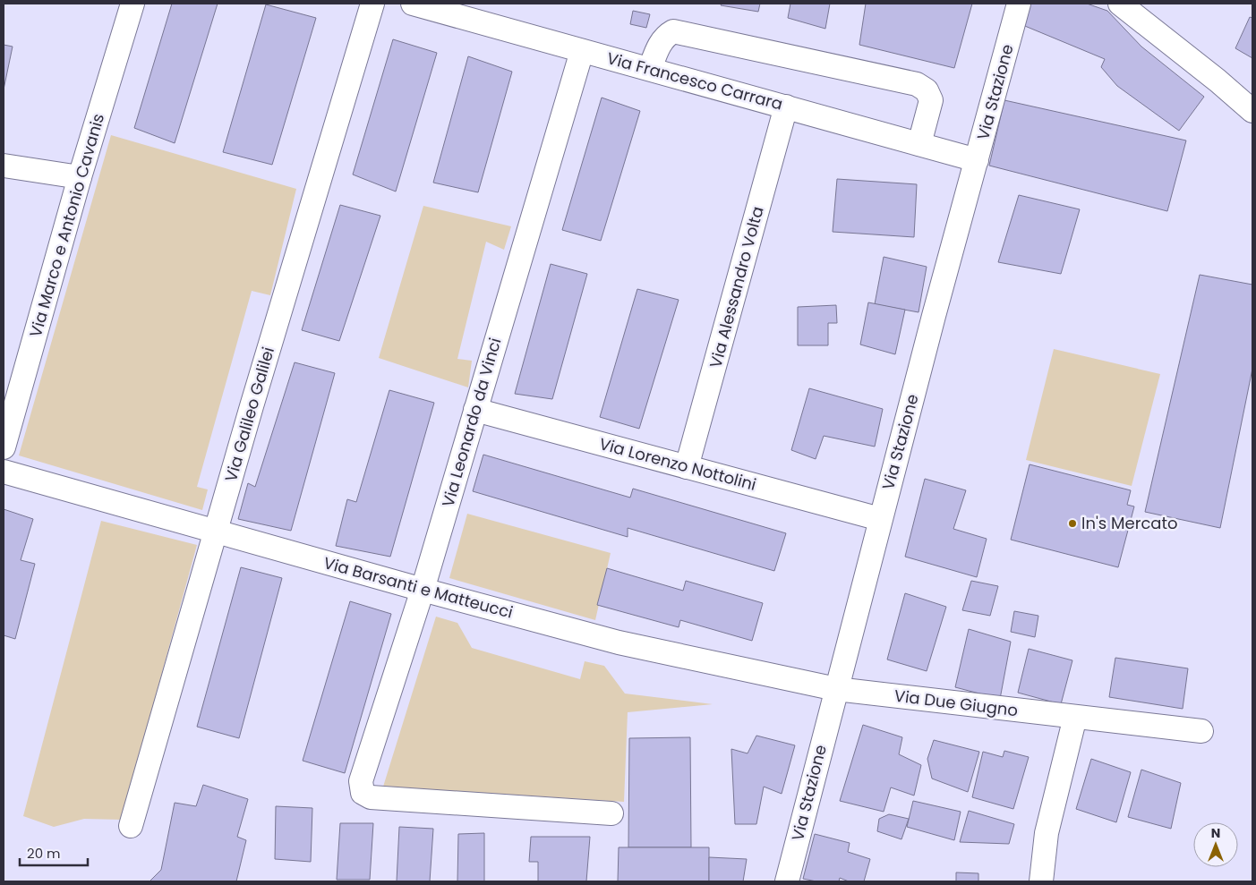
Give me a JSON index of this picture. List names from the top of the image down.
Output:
{
  "streets": {
    "street": [
      "Via Francesco Carrara",
      "Via Stazione",
      "Via Marco e Antonio Cavanis",
      "Via Alessandro Volta",
      "Via Galileo Galilei",
      "Via Leonardo da Vinci",
      "Via Lorenzo Nottolini",
      "Via Barsanti e Matteucci",
      "Via Due Giugno"
    ]
  },
  "crossings": [
    ["Via Francesco Carrara", "Via Stazione"],
    ["Via Francesco Carrara", "Via Alessandro Volta"],
    ["Via Francesco Carrara", "Via Leonardo da Vinci"],
    ["Via Stazione", "Via Lorenzo Nottolini"],
    ["Via Stazione", "Via Barsanti e Matteucci"],
    ["Via Stazione", "Via Due Giugno"],
    ["Via Alessandro Volta", "Via Lorenzo Nottolini"],
    ["Via Galileo Galilei", "Via Barsanti e Matteucci"],
    ["Via Leonardo da Vinci", "Via Lorenzo Nottolini"],
    ["Via Leonardo da Vinci", "Via Barsanti e Matteucci"],
    ["Via Barsanti e Matteucci", "Via Due Giugno"]
  ],
  "places": ["In's Mercato"],
  "scale_bar": "20 m",
  "north": "top"
}
